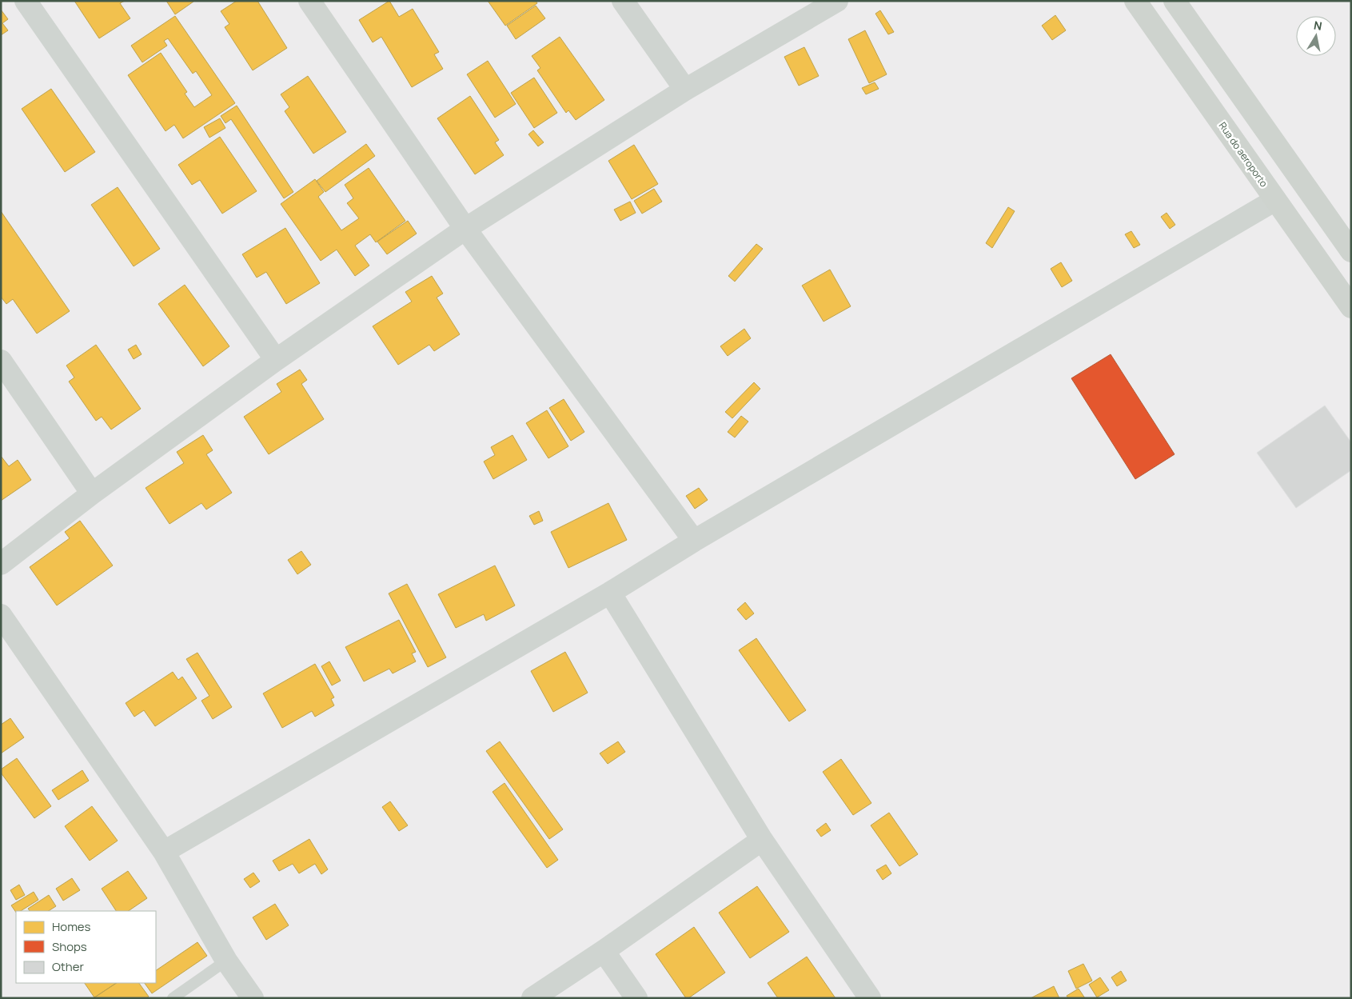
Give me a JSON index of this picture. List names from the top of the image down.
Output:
{
  "streets": {
    "main road": ["Rua do aeroporto"]
  },
  "legend": ["Homes", "Shops", "Other"],
  "north": "top"
}
